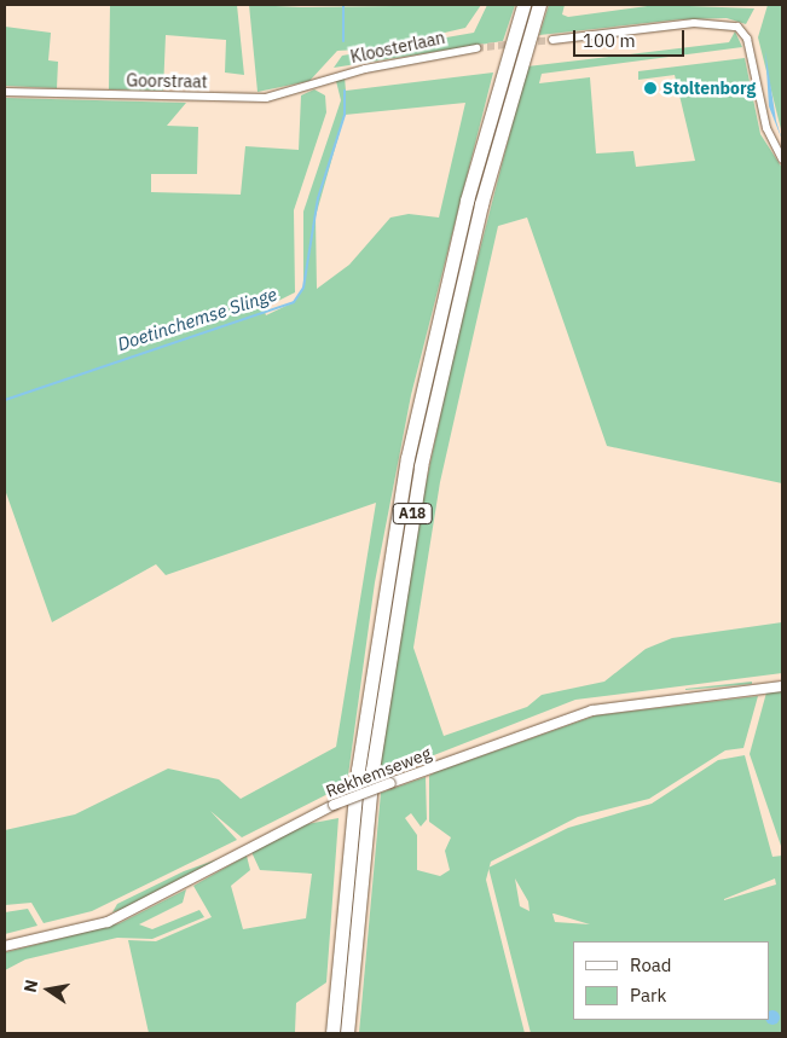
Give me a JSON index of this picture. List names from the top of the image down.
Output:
{
  "streets": {
    "highway": ["A18"],
    "street": ["Kloosterlaan", "Goorstraat", "Rekhemseweg"]
  },
  "crossings": [
    ["Kloosterlaan", "Goorstraat"]
  ],
  "water": ["Doetinchemse Slinge"],
  "places": ["Stoltenborg"],
  "legend": ["Road", "Park"],
  "scale_bar": "100 m",
  "north": "left"
}
